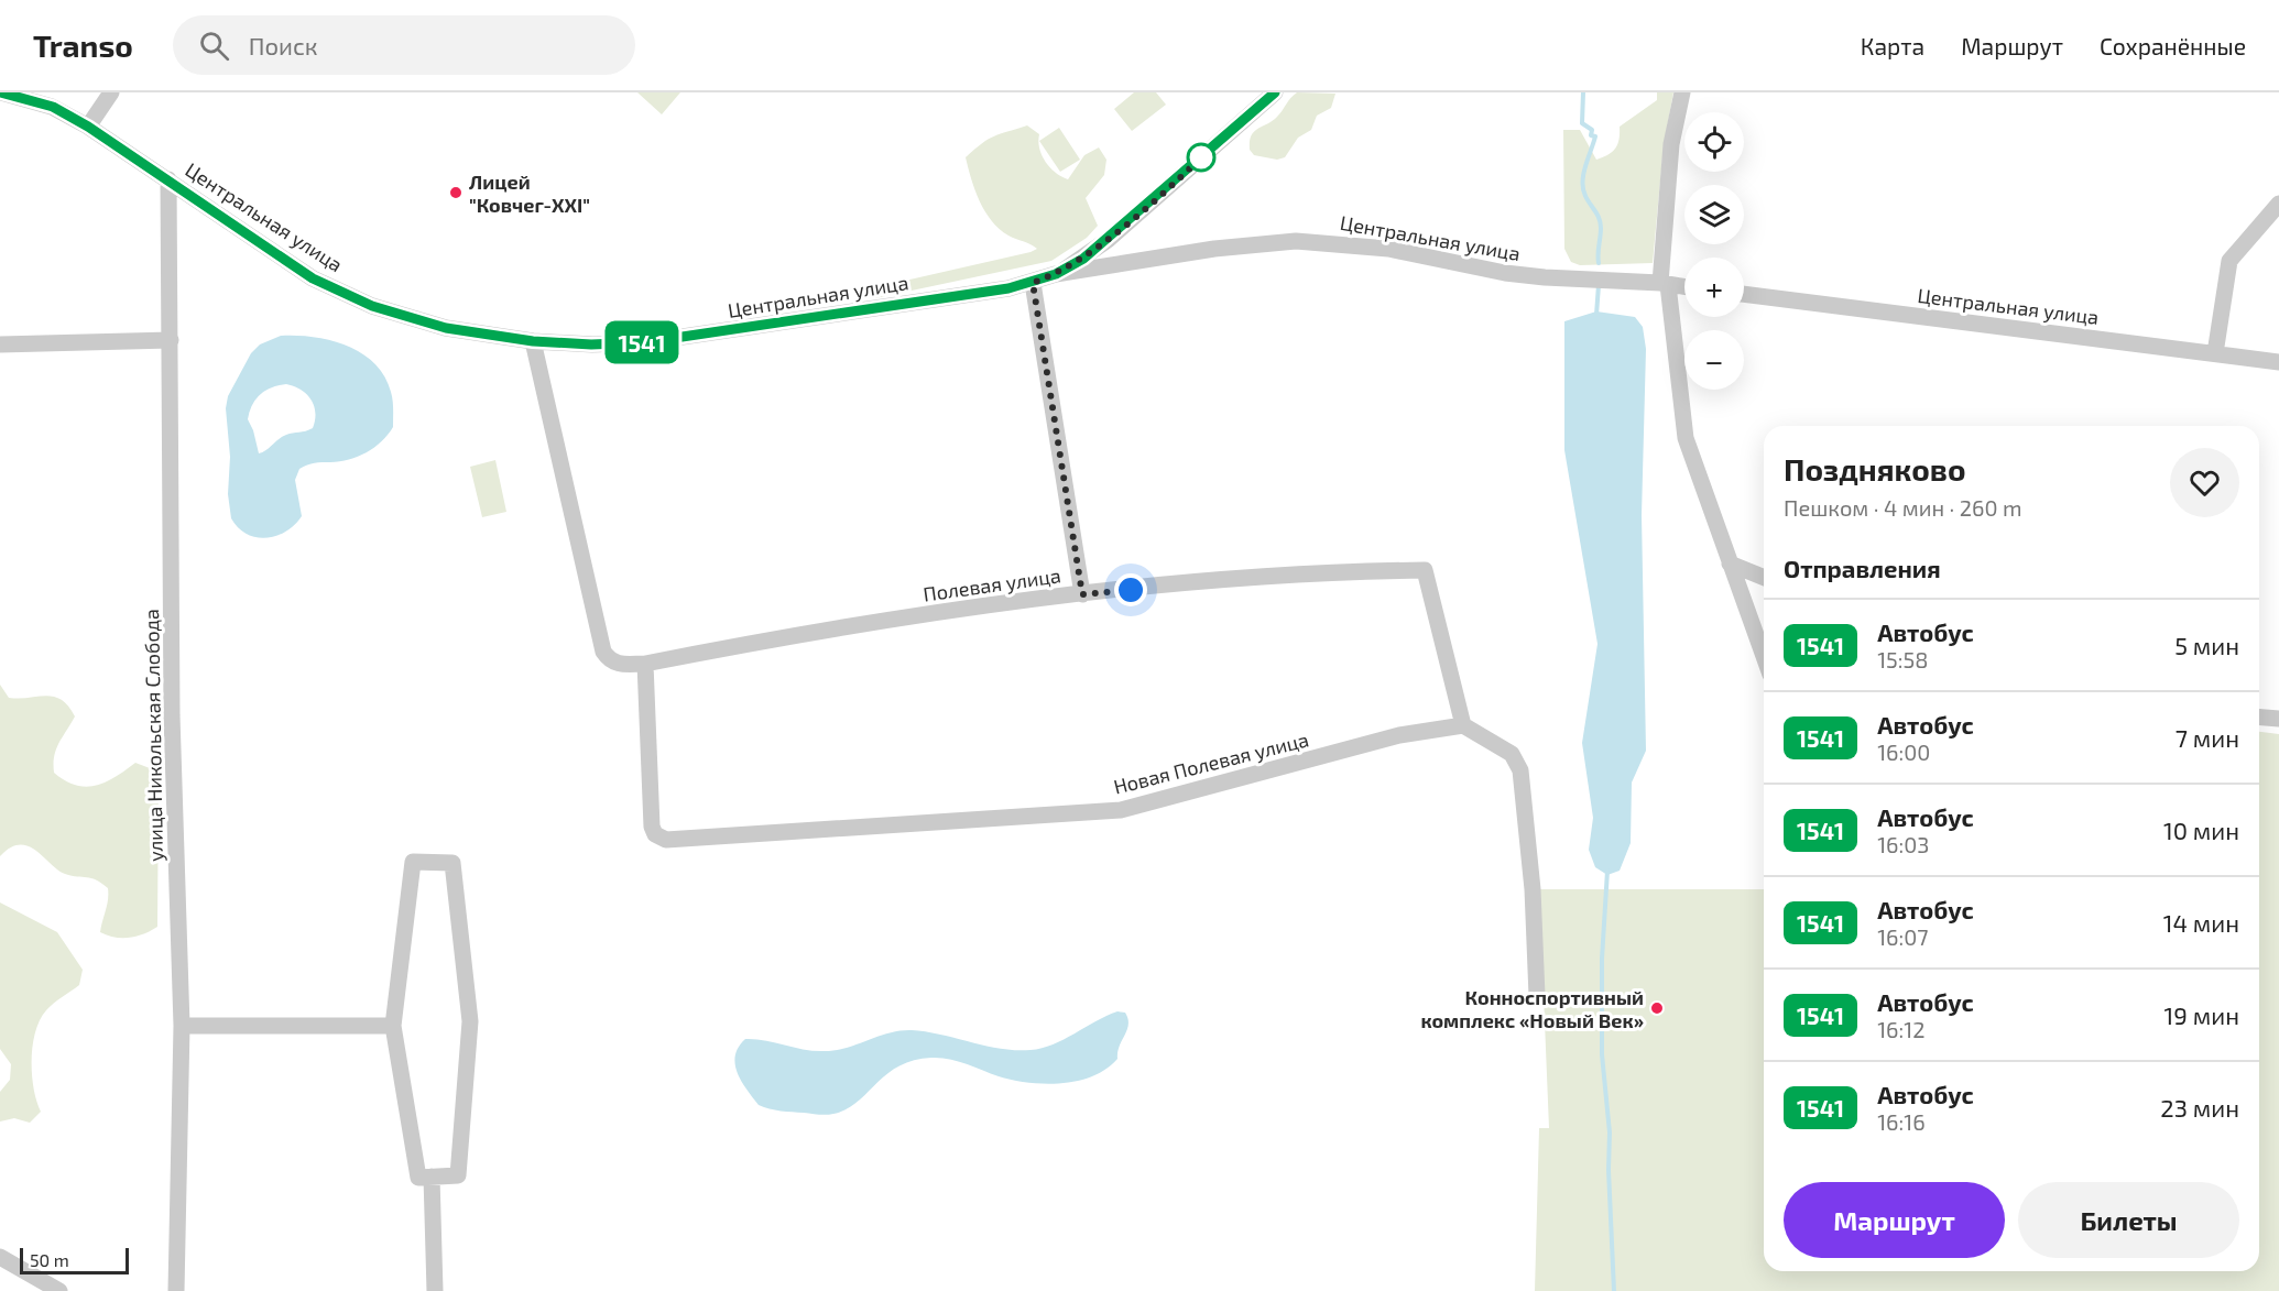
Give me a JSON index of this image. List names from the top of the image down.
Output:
{
  "streets": {
    "street": [
      "Центральная улица",
      "Полевая улица",
      "улица Никольская Слобода",
      "Новая Полевая улица"
    ]
  },
  "crossings": [
    ["Центральная улица", "Полевая улица"],
    ["Центральная улица", "улица Никольская Слобода"],
    ["Полевая улица", "Новая Полевая улица"]
  ],
  "places": ["Лицей \"Ковчег-XXI\"", "Конноспортивный комплекс «Новый Век»"],
  "lines": ["bus line 1541"],
  "scale_bar": "50 m",
  "page": {
    "header": "Transo",
    "search": "Поиск",
    "nav": ["Карта", "Маршрут", "Сохранённые"],
    "on_map": "1541",
    "map_buttons": ["+", "−"],
    "heading": [
      ["Поздняково", "Пешком · 4 мин · 260 m"],
      "Отправления"
    ],
    "list": [
      {
        "mark": "1541",
        "name": "Автобус",
        "note": "15:58",
        "value": "5 мин"
      },
      {
        "mark": "1541",
        "name": "Автобус",
        "note": "16:00",
        "value": "7 мин"
      },
      {
        "mark": "1541",
        "name": "Автобус",
        "note": "16:03",
        "value": "10 мин"
      },
      {
        "mark": "1541",
        "name": "Автобус",
        "note": "16:07",
        "value": "14 мин"
      },
      {
        "mark": "1541",
        "name": "Автобус",
        "note": "16:12",
        "value": "19 мин"
      },
      {
        "mark": "1541",
        "name": "Автобус",
        "note": "16:16",
        "value": "23 мин"
      }
    ],
    "buttons": ["Маршрут", "Билеты"],
    "scale": "50 m"
  }
}
